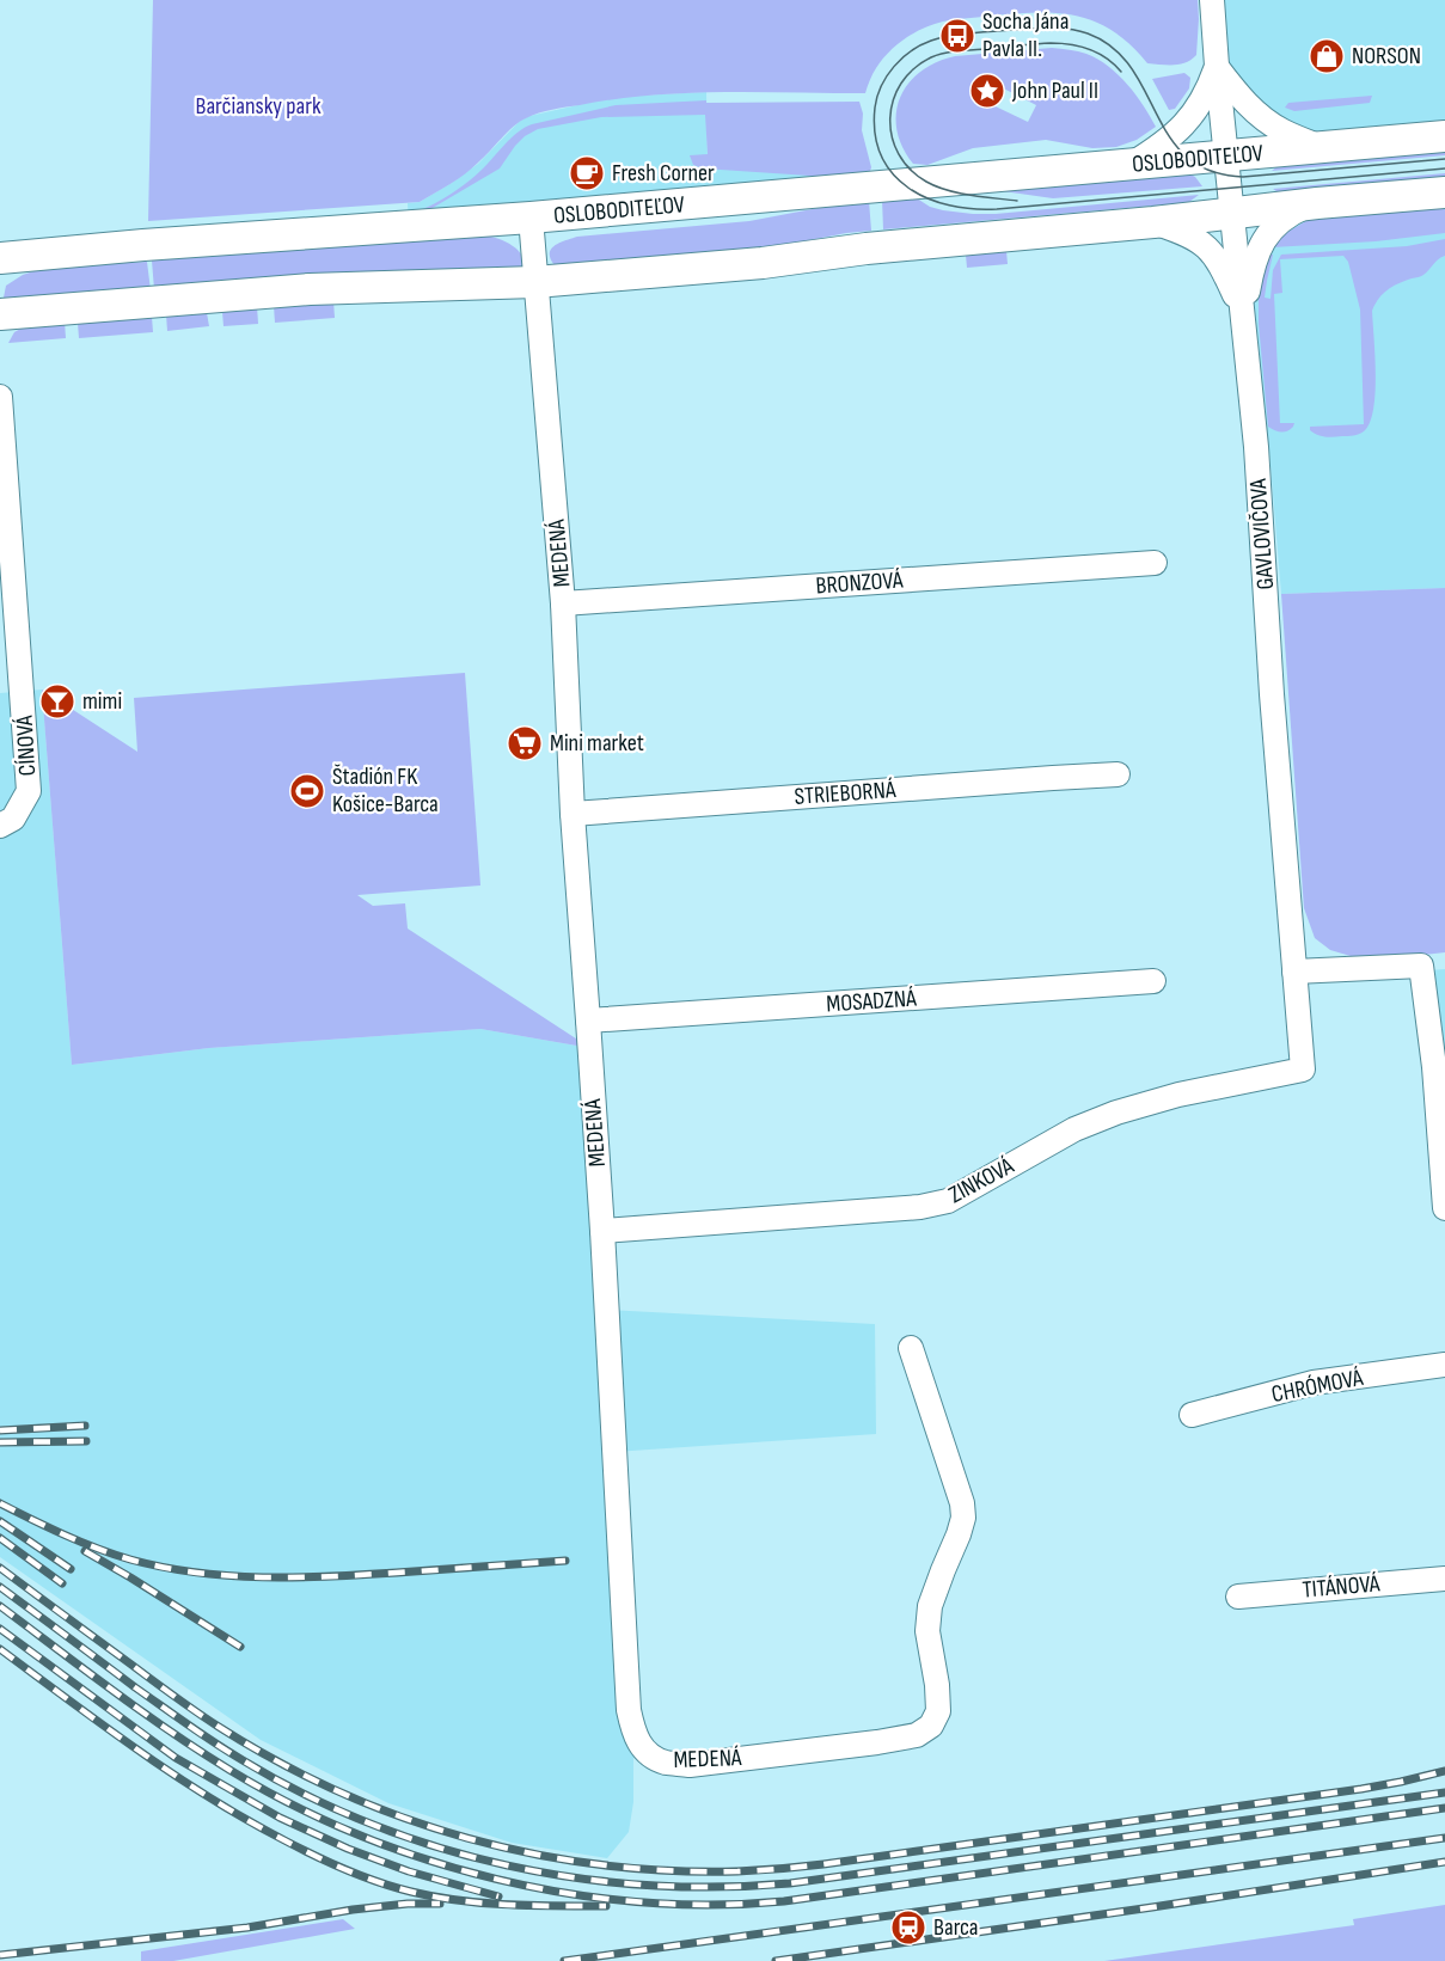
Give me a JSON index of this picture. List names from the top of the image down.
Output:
{
  "streets": {
    "main road": ["OSLOBODITEĽOV"],
    "street": [
      "GAVLOVIČOVA",
      "MEDENÁ",
      "BRONZOVÁ",
      "CÍNOVÁ",
      "STRIEBORNÁ",
      "MOSADZNÁ",
      "ZINKOVÁ",
      "CHRÓMOVÁ",
      "TITÁNOVÁ"
    ]
  },
  "crossings": [
    ["OSLOBODITEĽOV", "GAVLOVIČOVA"],
    ["OSLOBODITEĽOV", "MEDENÁ"],
    ["GAVLOVIČOVA", "ZINKOVÁ"],
    ["MEDENÁ", "BRONZOVÁ"],
    ["MEDENÁ", "STRIEBORNÁ"],
    ["MEDENÁ", "MOSADZNÁ"],
    ["MEDENÁ", "ZINKOVÁ"]
  ],
  "parks": ["Barčiansky park"],
  "places": {
    "bus stop": ["Socha Jána Pavla II."],
    "shop": ["NORSON"],
    "place": ["John Paul II"],
    "cafe": ["Fresh Corner"],
    "bar": ["mimi"],
    "supermarket": ["Mini market"],
    "sports": ["Štadión FK Košice-Barca"],
    "station": ["Barca"]
  }
}
